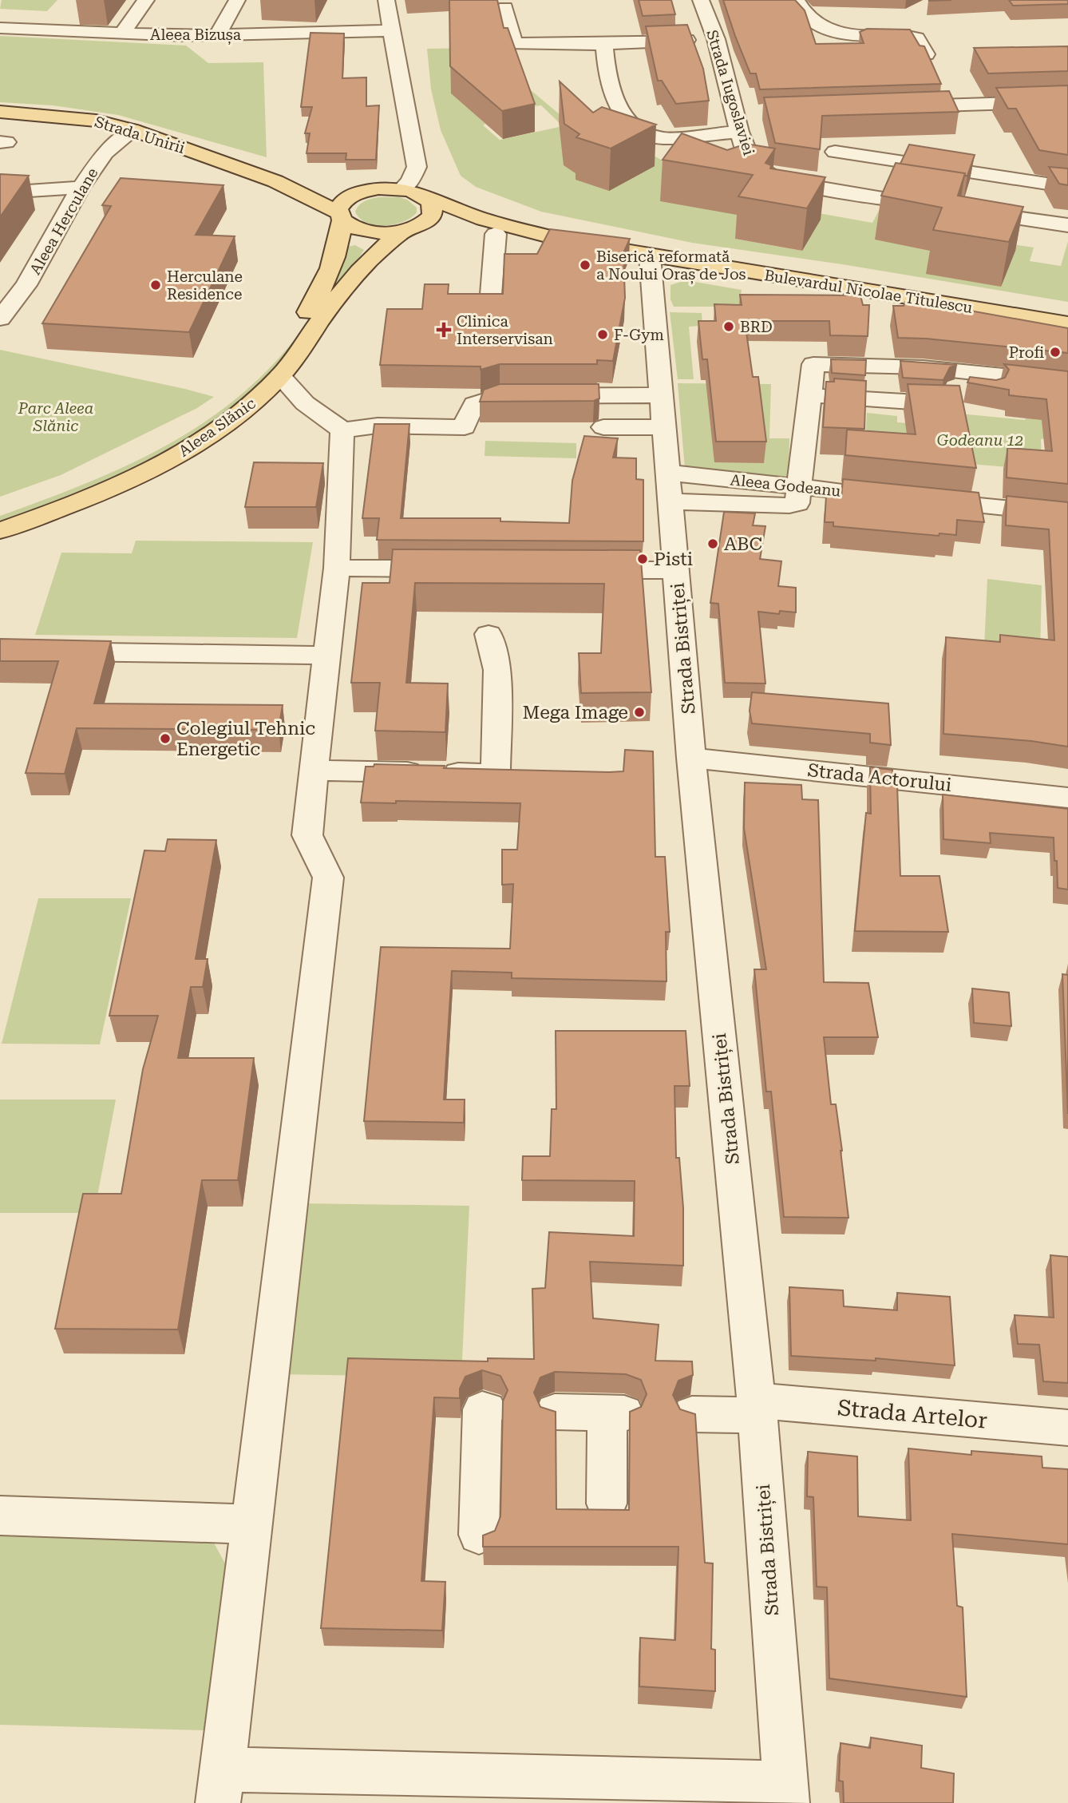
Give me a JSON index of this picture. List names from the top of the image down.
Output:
{
  "streets": {
    "main road": ["Strada Unirii", "Bulevardul Nicolae Titulescu", "Aleea Slănic"],
    "street": [
      "Aleea Bizușa",
      "Strada Iugoslaviei",
      "Aleea Herculane",
      "Aleea Godeanu",
      "Strada Bistriței",
      "Strada Actorului",
      "Strada Artelor"
    ]
  },
  "crossings": [
    ["Strada Unirii", "Aleea Herculane"],
    ["Strada Unirii", "Bulevardul Nicolae Titulescu"],
    ["Strada Unirii", "Aleea Slănic"],
    ["Bulevardul Nicolae Titulescu", "Aleea Slănic"],
    ["Bulevardul Nicolae Titulescu", "Strada Bistriței"],
    ["Aleea Godeanu", "Strada Bistriței"],
    ["Strada Bistriței", "Strada Actorului"],
    ["Strada Bistriței", "Strada Artelor"]
  ],
  "parks": ["Parc Aleea Slănic", "Godeanu 12"],
  "places": {
    "other": [
      "Biserică reformată a Noului Oraș de Jos",
      "Herculane Residence",
      "BRD",
      "F-Gym",
      "Profi",
      "ABC",
      "Pisti",
      "Mega Image",
      "Colegiul Tehnic Energetic"
    ],
    "health": ["Clinica Interservisan"]
  }
}
